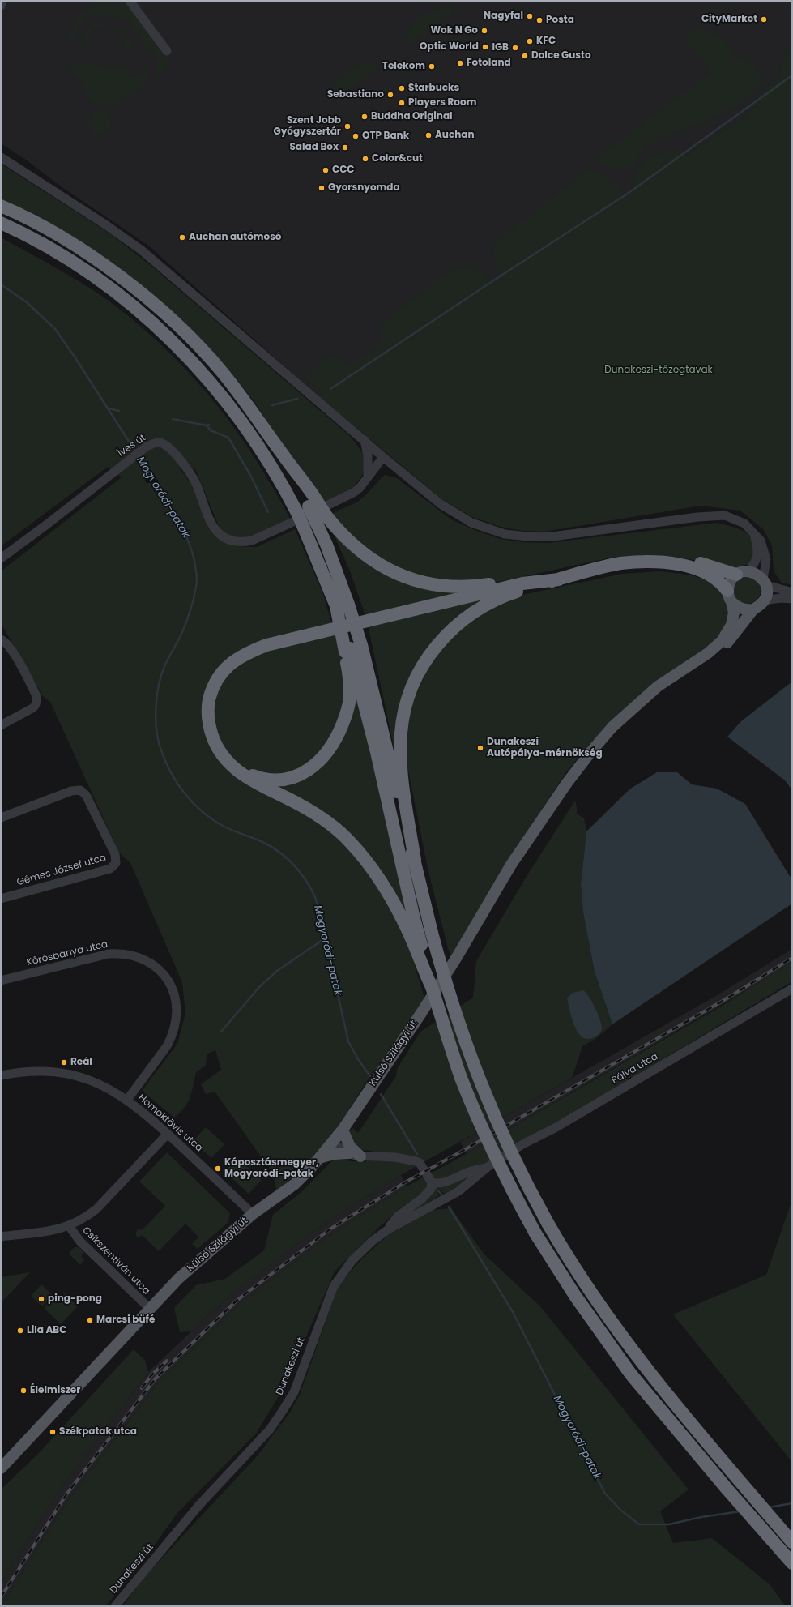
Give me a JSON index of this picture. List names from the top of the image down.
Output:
{
  "streets": {
    "main road": ["Külső Szilágyi út"],
    "street": [
      "Íves út",
      "Gémes József utca",
      "Kőrösbánya utca",
      "Pálya utca",
      "Homoktövis utca",
      "Csíkszentiván utca",
      "Dunakeszi út"
    ]
  },
  "crossings": [
    ["Kőrösbánya utca", "Homoktövis utca"],
    ["Külső Szilágyi út", "Homoktövis utca"],
    ["Külső Szilágyi út", "Csíkszentiván utca"],
    ["Pálya utca", "Dunakeszi út"]
  ],
  "water": ["Mogyoródi-patak"],
  "parks": ["Dunakeszi-tőzegtavak"],
  "places": [
    "Nagyfal",
    "CityMarket",
    "Posta",
    "Wok N Go",
    "KFC",
    "Optic World",
    "IGB",
    "Dolce Gusto",
    "Fotoland",
    "Telekom",
    "Starbucks",
    "Sebastiano",
    "Players Room",
    "Buddha Original",
    "Szent Jobb Gyógyszertár",
    "Auchan",
    "OTP Bank",
    "Salad Box",
    "Color&cut",
    "CCC",
    "Gyorsnyomda",
    "Auchan autómosó",
    "Dunakeszi Autópálya-mérnökség",
    "Reál",
    "Káposztásmegyer, Mogyoródi-patak",
    "ping-pong",
    "Marcsi büfé",
    "Lila ABC",
    "Élelmiszer",
    "Székpatak utca"
  ]
}
